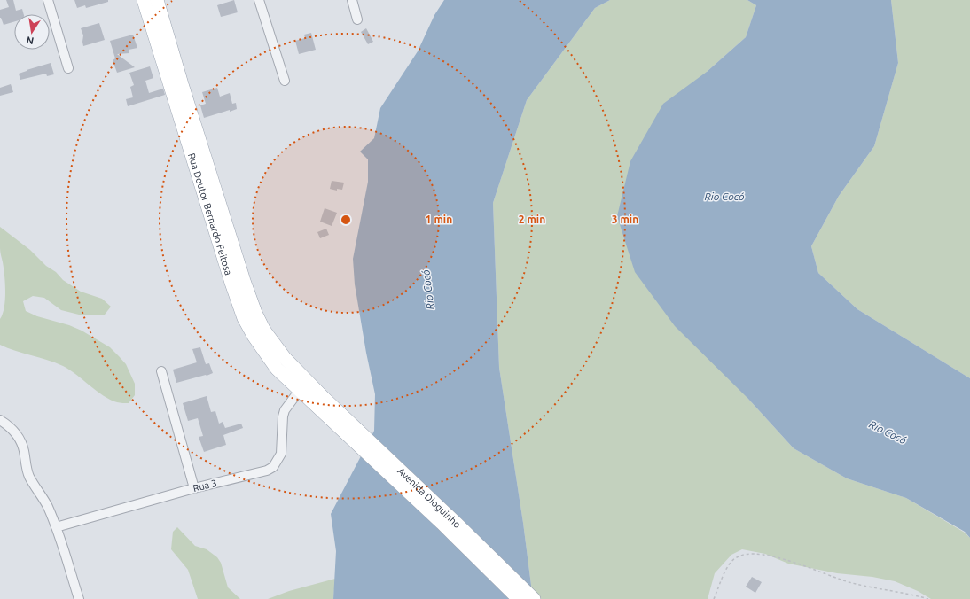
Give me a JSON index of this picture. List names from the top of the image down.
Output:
{
  "streets": {
    "main road": ["Rua Doutor Bernardo Feitosa", "Avenida Dioguinho"],
    "street": ["Rua 3"]
  },
  "crossings": [
    ["Rua Doutor Bernardo Feitosa", "Rua 3"],
    ["Rua Doutor Bernardo Feitosa", "Avenida Dioguinho"]
  ],
  "water": ["Rio Cocó"],
  "north": "bottom",
  "rings": ["1 min", "2 min", "3 min"]
}
